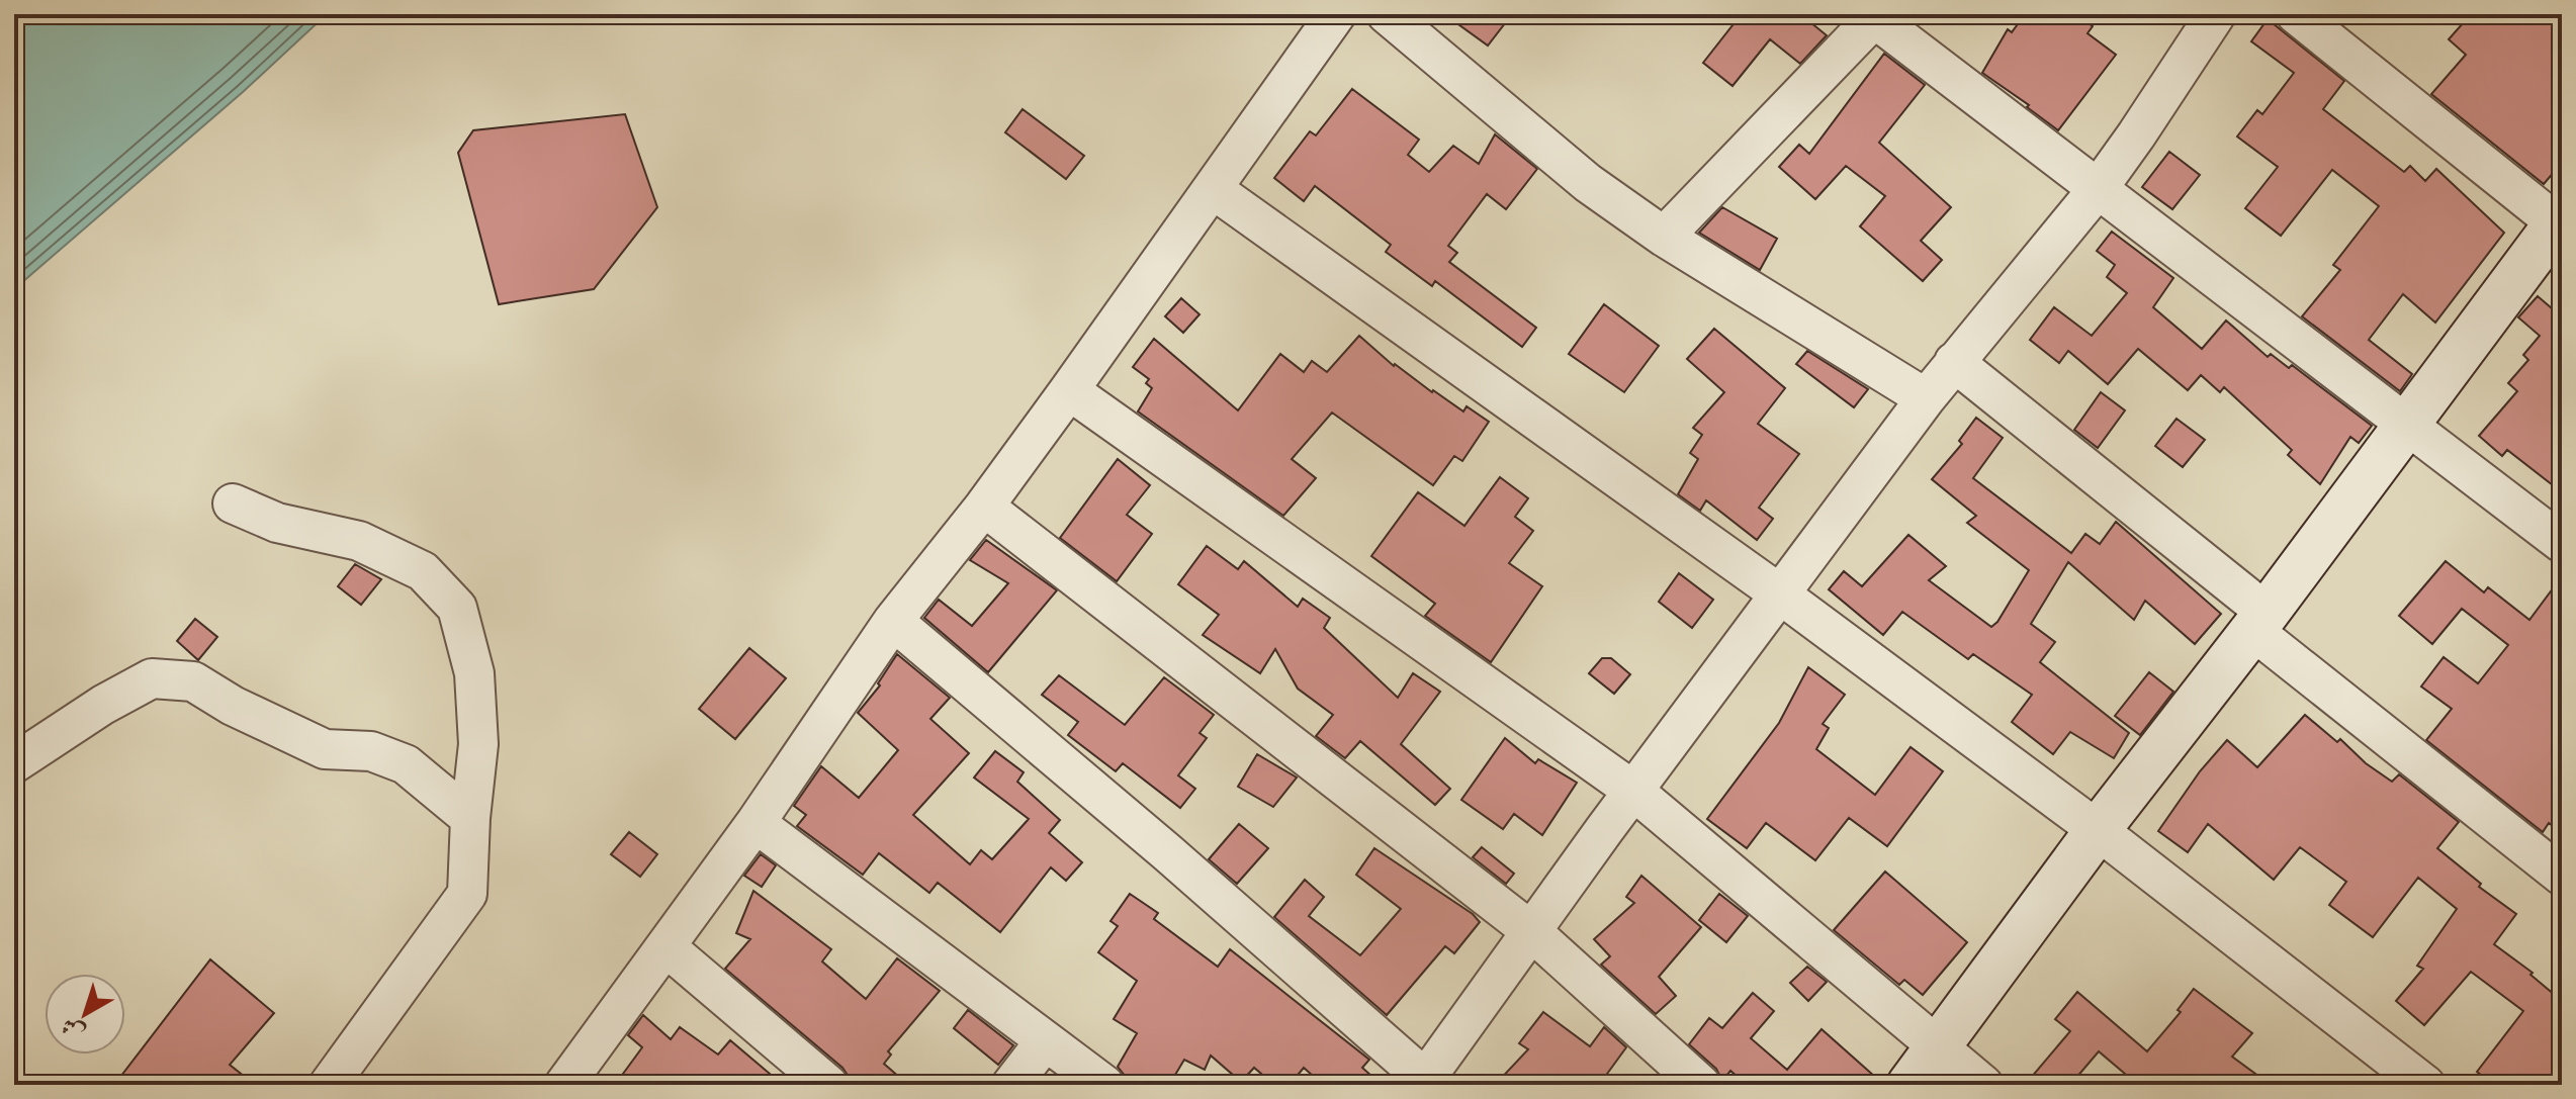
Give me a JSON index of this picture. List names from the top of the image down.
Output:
{
  "north": "bottom left"
}
